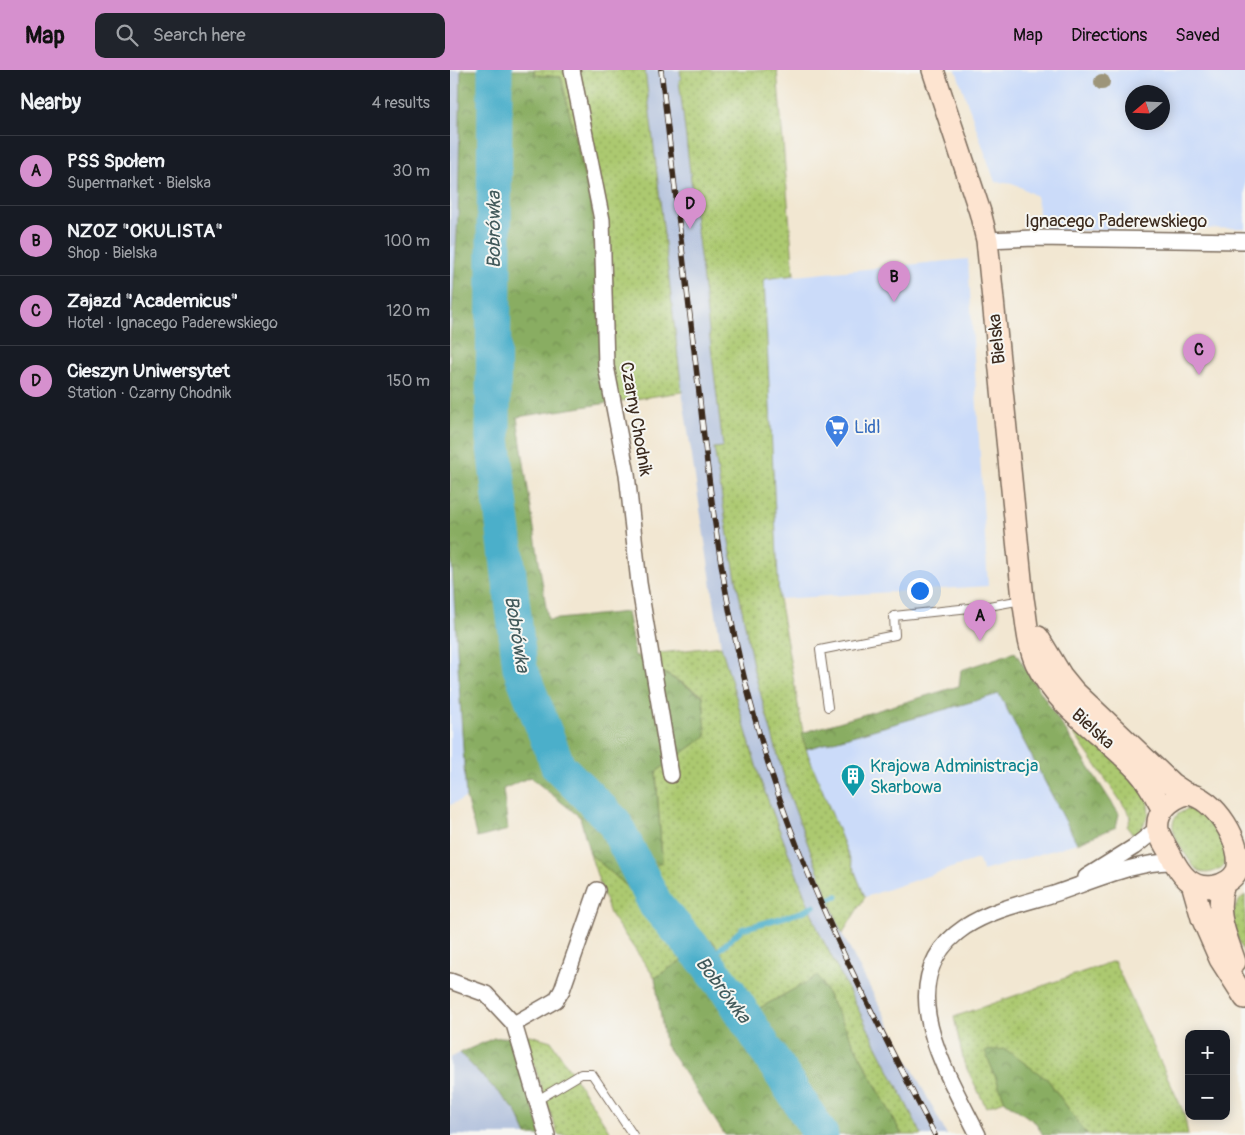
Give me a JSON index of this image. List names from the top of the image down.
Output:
{
  "streets": {
    "street": ["Ignacego Paderewskiego", "Bielska", "Czarny Chodnik"]
  },
  "crossings": [
    ["Ignacego Paderewskiego", "Bielska"]
  ],
  "water": ["Bobrówka"],
  "places": {
    "supermarket": ["Lidl"],
    "building": ["Krajowa Administracja Skarbowa"]
  },
  "north": "left",
  "page": {
    "header": "Map",
    "search": "Search here",
    "nav": ["Map", "Directions", "Saved"],
    "heading": ["Nearby", "4 results"],
    "list": [
      {
        "mark": "A",
        "name": "PSS Społem",
        "note": "Supermarket · Bielska",
        "value": "30 m"
      },
      {
        "mark": "B",
        "name": "NZOZ \"OKULISTA\"",
        "note": "Shop · Bielska",
        "value": "100 m"
      },
      {
        "mark": "C",
        "name": "Zajazd \"Academicus\"",
        "note": "Hotel · Ignacego Paderewskiego",
        "value": "120 m"
      },
      {
        "mark": "D",
        "name": "Cieszyn Uniwersytet",
        "note": "Station · Czarny Chodnik",
        "value": "150 m"
      }
    ],
    "pins": [
      "D",
      "B",
      "C",
      "A"
    ],
    "map_buttons": ["+", "−"]
  }
}
